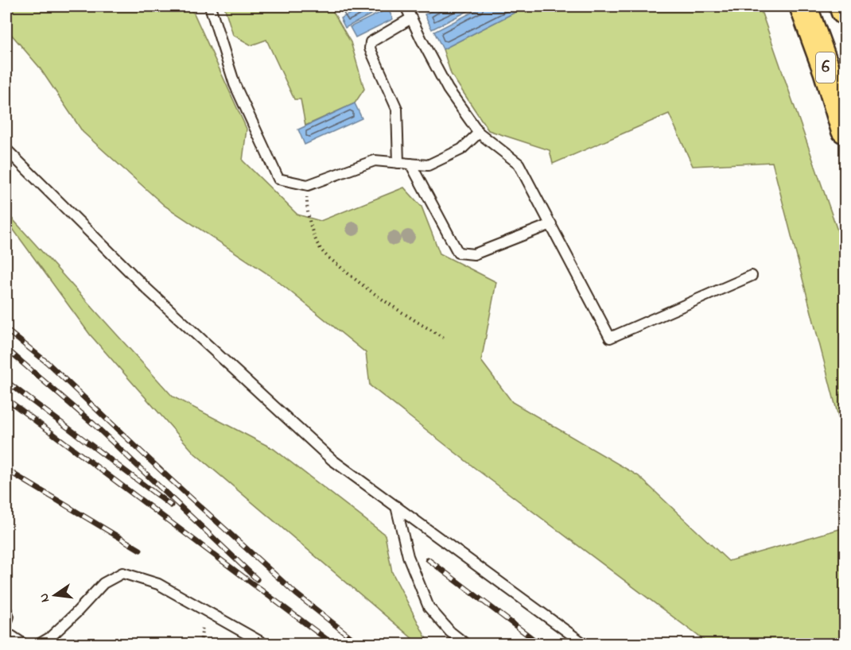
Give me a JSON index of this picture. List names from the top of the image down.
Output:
{
  "streets": {
    "highway": ["6"]
  },
  "north": "left"
}
